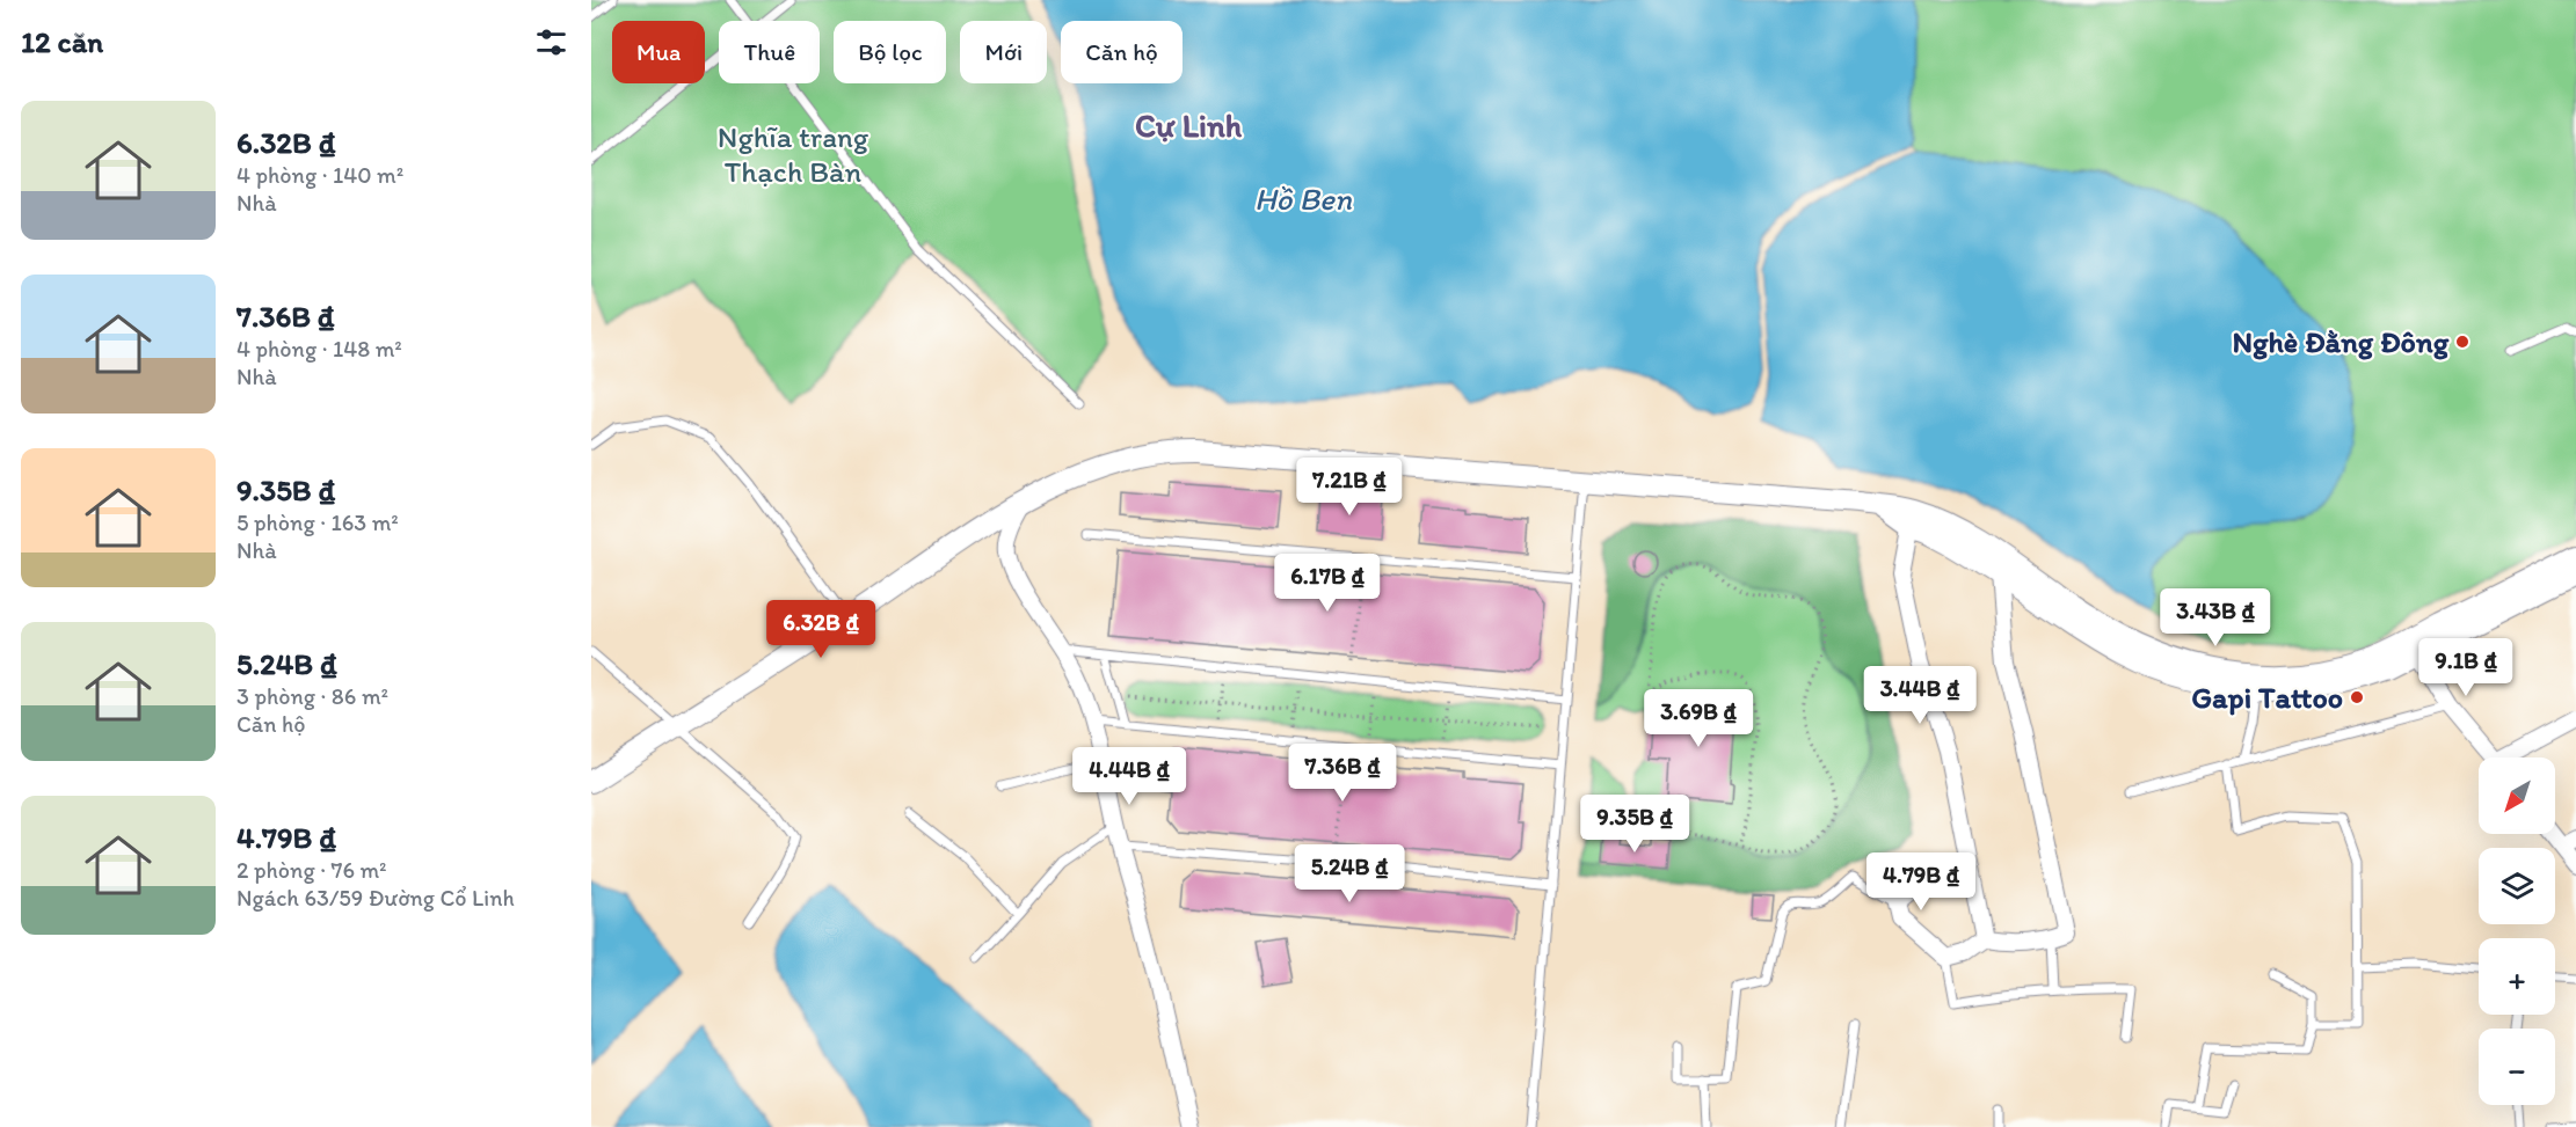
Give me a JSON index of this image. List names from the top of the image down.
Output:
{
  "districts": ["Cự Linh"],
  "water": ["Hồ Ben"],
  "parks": ["Nghĩa trang Thạch Bàn"],
  "places": ["Nghè Đằng Đông", "Gapi Tattoo"],
  "north": "bottom left",
  "page": {
    "heading": "12 căn",
    "chip": [
      "Mua",
      "Thuê",
      "Bộ lọc",
      "Mới",
      "Căn hộ"
    ],
    "list": [
      {
        "name": "6.32B ₫",
        "note": "4 phòng · 140 m² · Nhà"
      },
      {
        "name": "7.36B ₫",
        "note": "4 phòng · 148 m² · Nhà"
      },
      {
        "name": "9.35B ₫",
        "note": "5 phòng · 163 m² · Nhà"
      },
      {
        "name": "5.24B ₫",
        "note": "3 phòng · 86 m² · Căn hộ"
      },
      {
        "name": "4.79B ₫",
        "note": "2 phòng · 76 m² · Ngách 63/59 Đường Cổ Linh"
      }
    ],
    "price": [
      "7.21B ₫",
      "6.17B ₫",
      "3.43B ₫",
      "6.32B ₫",
      "9.1B ₫",
      "3.44B ₫",
      "3.69B ₫",
      "7.36B ₫",
      "4.44B ₫",
      "9.35B ₫",
      "5.24B ₫",
      "4.79B ₫"
    ],
    "map_buttons": ["+", "−"]
  }
}
